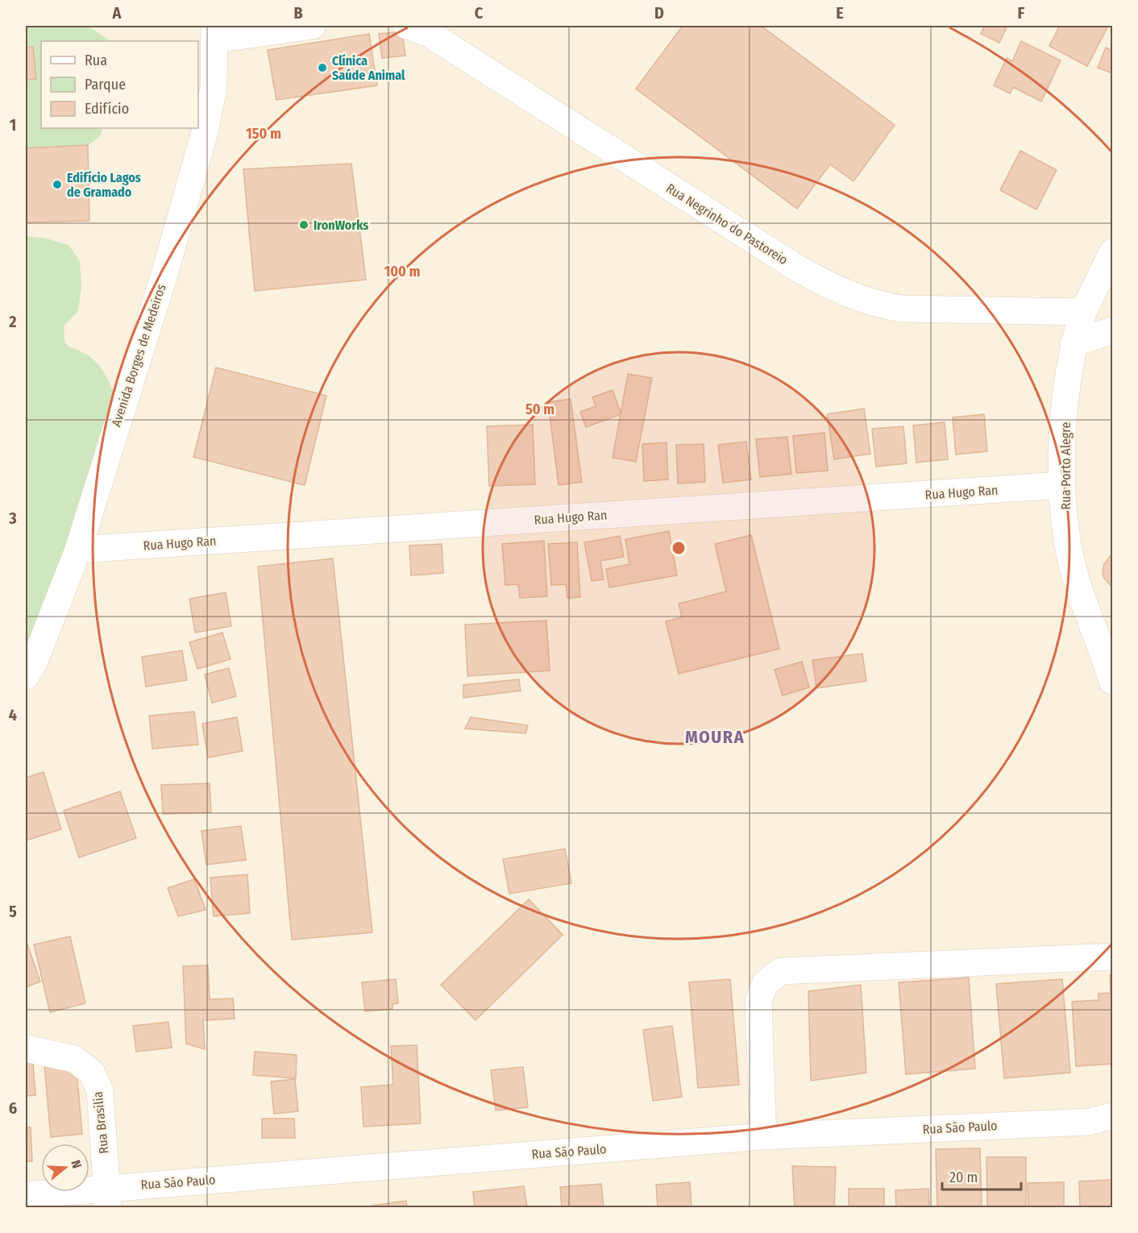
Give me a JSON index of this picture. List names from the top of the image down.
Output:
{
  "streets": {
    "street": [
      "Rua Negrinho do Pastoreio",
      "Avenida Borges de Medeiros",
      "Rua Porto Alegre",
      "Rua Hugo Ran",
      "Rua Brasília",
      "Rua São Paulo"
    ]
  },
  "crossings": [
    ["Rua Negrinho do Pastoreio", "Rua Porto Alegre"],
    ["Avenida Borges de Medeiros", "Rua Hugo Ran"],
    ["Rua Porto Alegre", "Rua Hugo Ran"],
    ["Rua Brasília", "Rua São Paulo"]
  ],
  "districts": ["MOURA"],
  "places": ["Clínica Saúde Animal", "Edifício Lagos de Gramado", "IronWorks"],
  "legend": ["Rua", "Parque", "Edifício"],
  "scale_bar": "20 m",
  "north": "right",
  "grid": {
    "columns": [
      "A",
      "B",
      "C",
      "D",
      "E",
      "F"
    ],
    "rows": [
      "1",
      "2",
      "3",
      "4",
      "5",
      "6"
    ]
  },
  "rings": ["150 m", "100 m", "50 m"]
}
